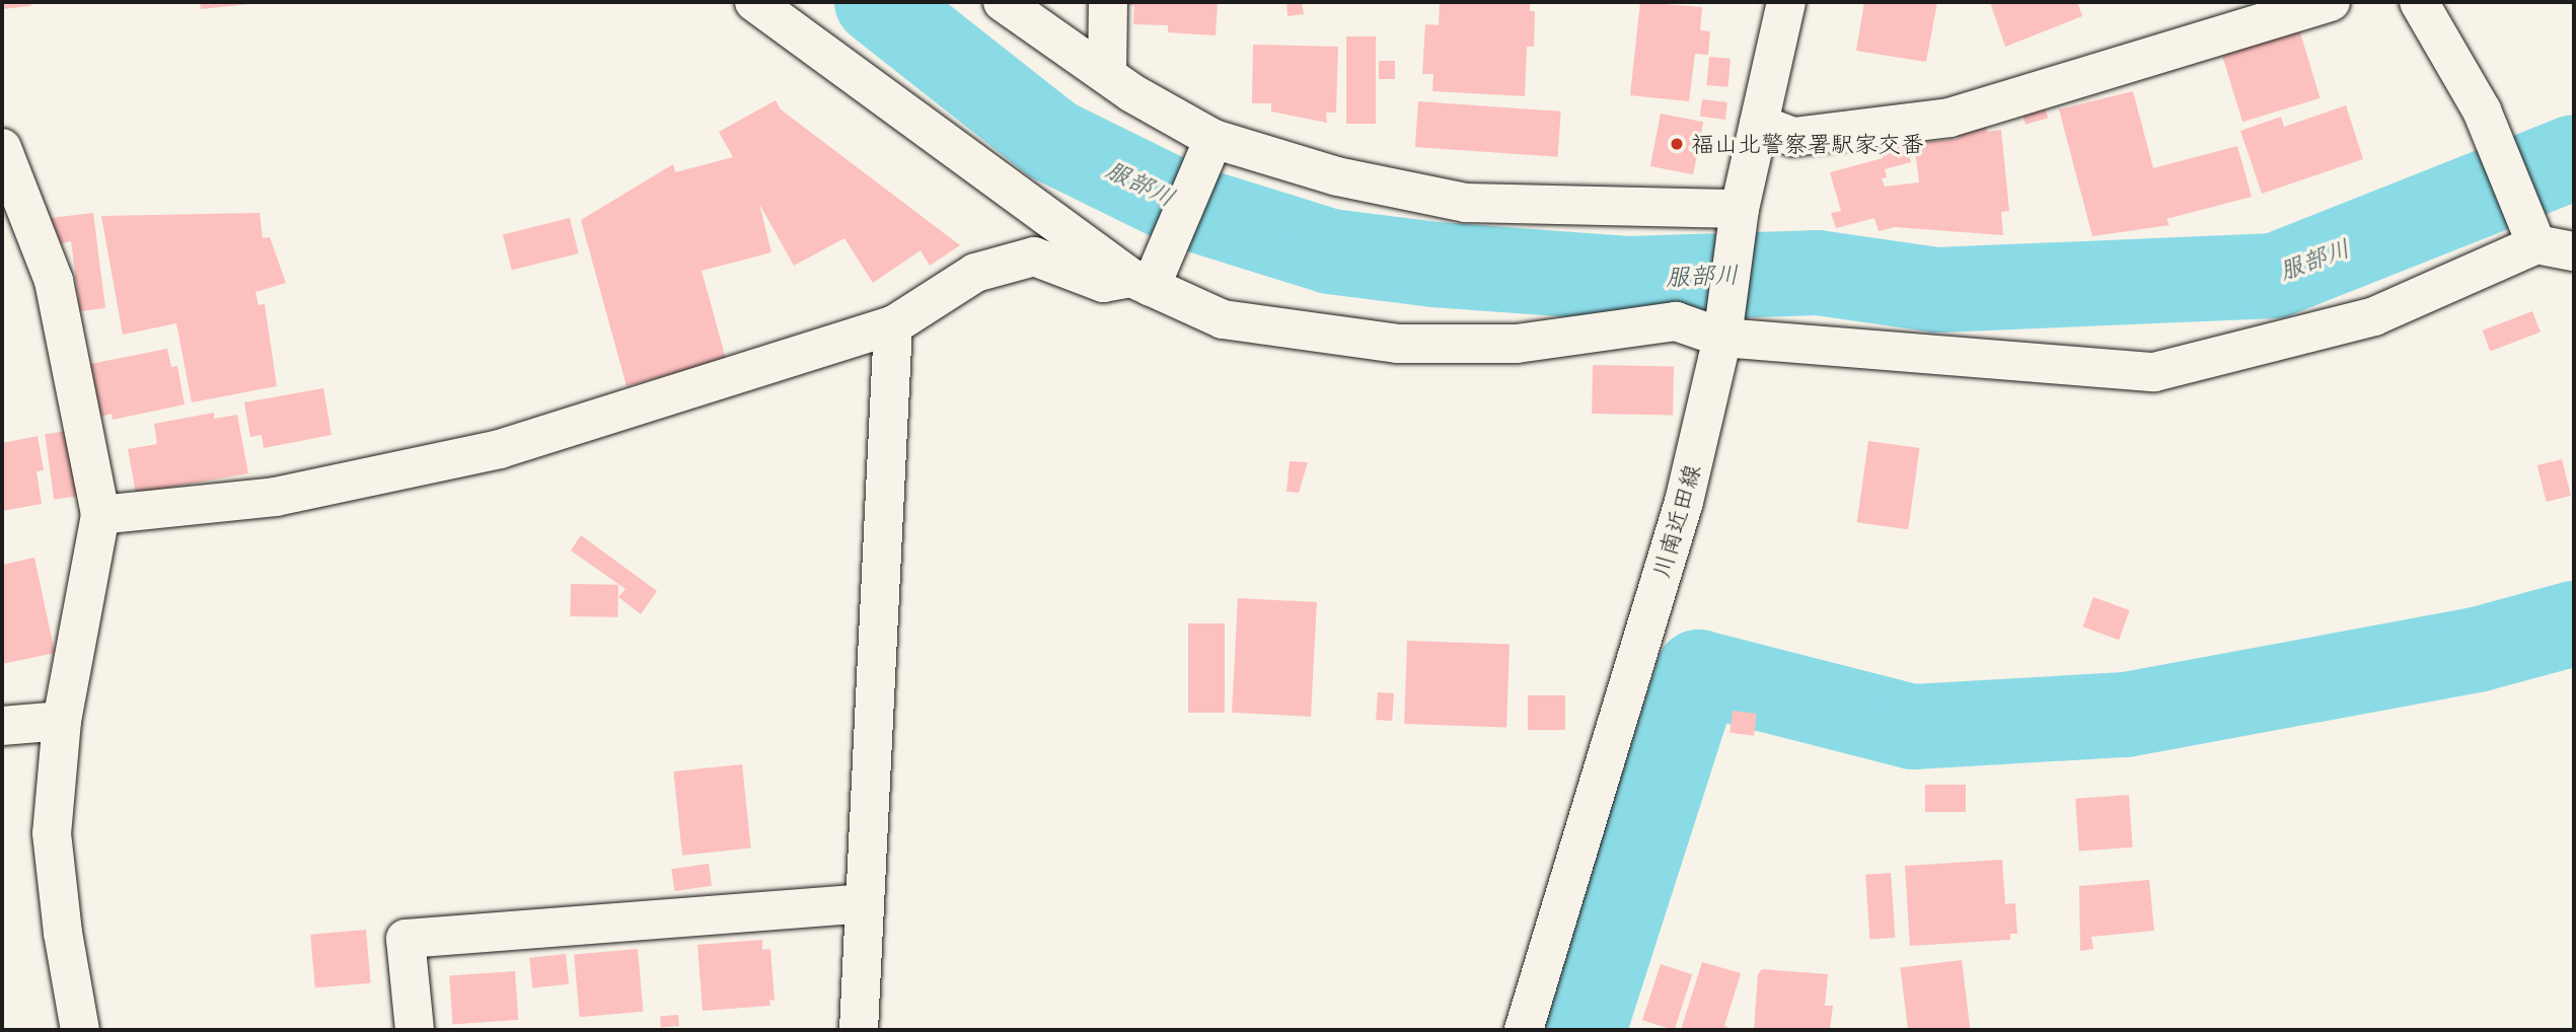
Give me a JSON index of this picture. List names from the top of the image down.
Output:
{
  "streets": {
    "street": ["川南近田線"]
  },
  "water": ["服部川"],
  "places": ["福山北警察署駅家交番"]
}
